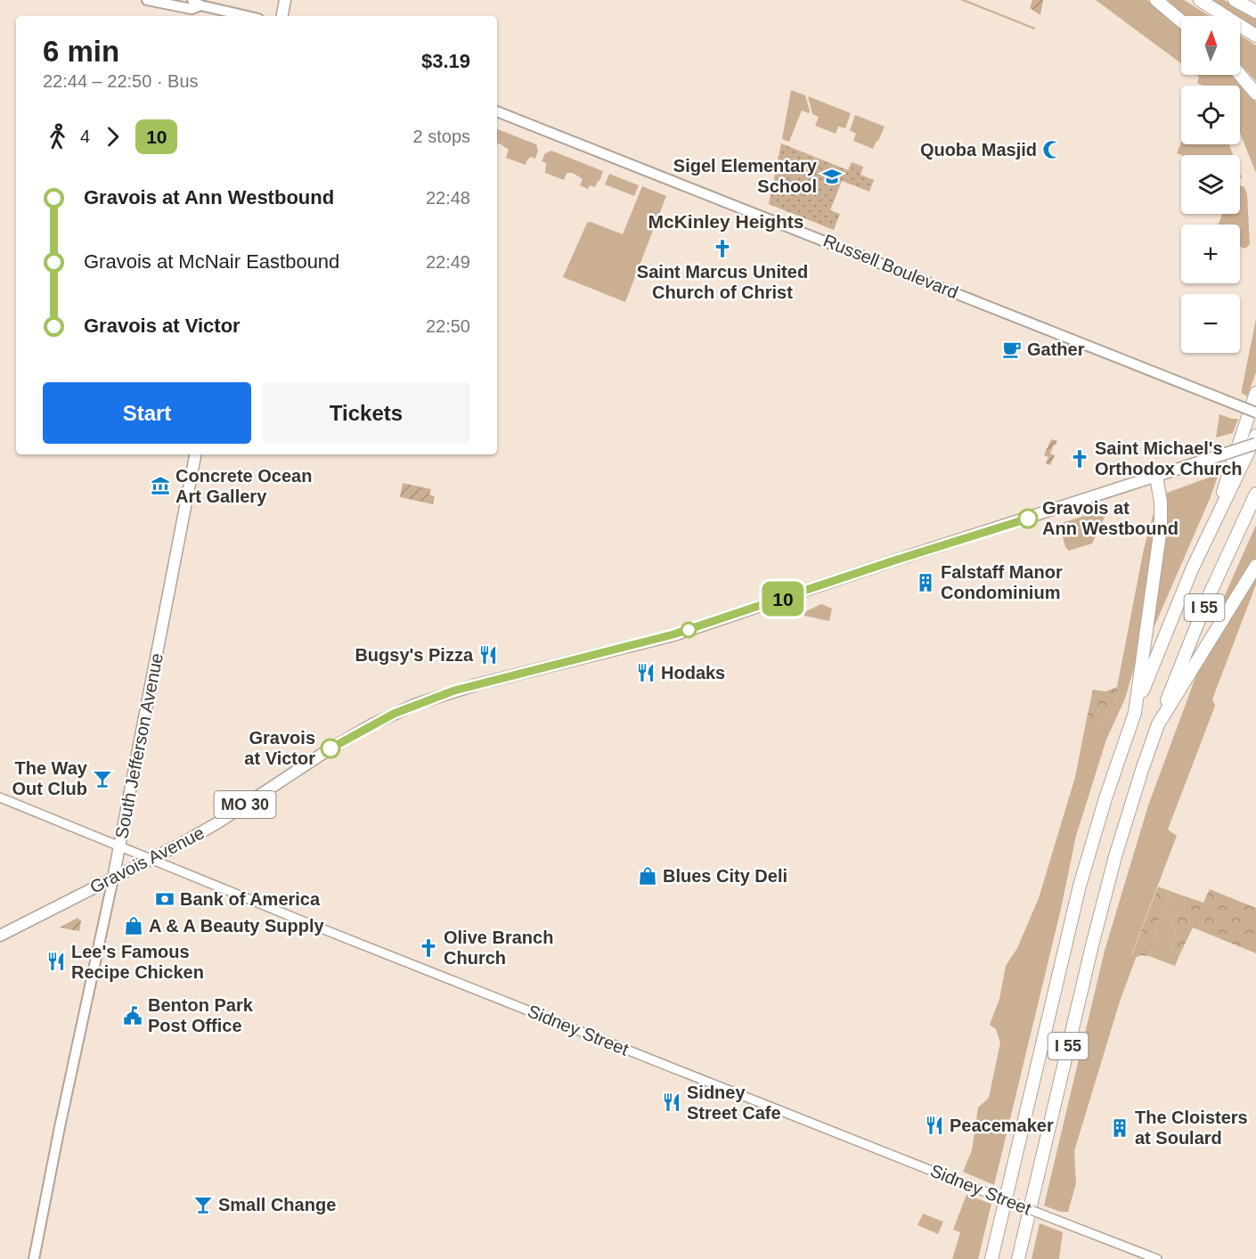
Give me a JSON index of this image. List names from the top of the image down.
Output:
{
  "streets": {
    "highway": ["I 55"],
    "main road": [
      "Russell Boulevard",
      "South Jefferson Avenue",
      "MO 30",
      "Gravois Avenue"
    ],
    "street": ["Sidney Street"]
  },
  "crossings": [
    ["South Jefferson Avenue", "Gravois Avenue"],
    ["South Jefferson Avenue", "Sidney Street"],
    ["Gravois Avenue", "Sidney Street"]
  ],
  "districts": ["McKinley Heights"],
  "places": {
    "mosque": ["Quoba Masjid"],
    "school or university": ["Sigel Elementary School"],
    "church": ["Saint Marcus United Church of Christ", "Saint Michael's Orthodox Church", "Olive Branch Church"],
    "cafe": ["Gather"],
    "museum": ["Concrete Ocean Art Gallery"],
    "other": ["Gravois at Ann Westbound", "Gravois at Victor"],
    "building": ["Falstaff Manor Condominium", "The Cloisters at Soulard"],
    "restaurant": [
      "Bugsy's Pizza",
      "Hodaks",
      "Lee's Famous Recipe Chicken",
      "Sidney Street Cafe",
      "Peacemaker"
    ],
    "bar": ["The Way Out Club", "Small Change"],
    "shop": ["Blues City Deli", "A & A Beauty Supply"],
    "bank": ["Bank of America"],
    "public building": ["Benton Park Post Office"]
  },
  "lines": ["bus line 10"],
  "north": "top",
  "page": {
    "on_map": "10",
    "map_buttons": ["+", "−"],
    "heading": ["6 min", "22:44 – 22:50 · Bus", "$3.19"],
    "legs": ["4", "10", "2 stops"],
    "list": [
      {
        "name": "Gravois at Ann Westbound",
        "value": "22:48"
      },
      {
        "name": "Gravois at McNair Eastbound",
        "value": "22:49"
      },
      {
        "name": "Gravois at Victor",
        "value": "22:50"
      }
    ],
    "buttons": ["Start", "Tickets"]
  }
}
